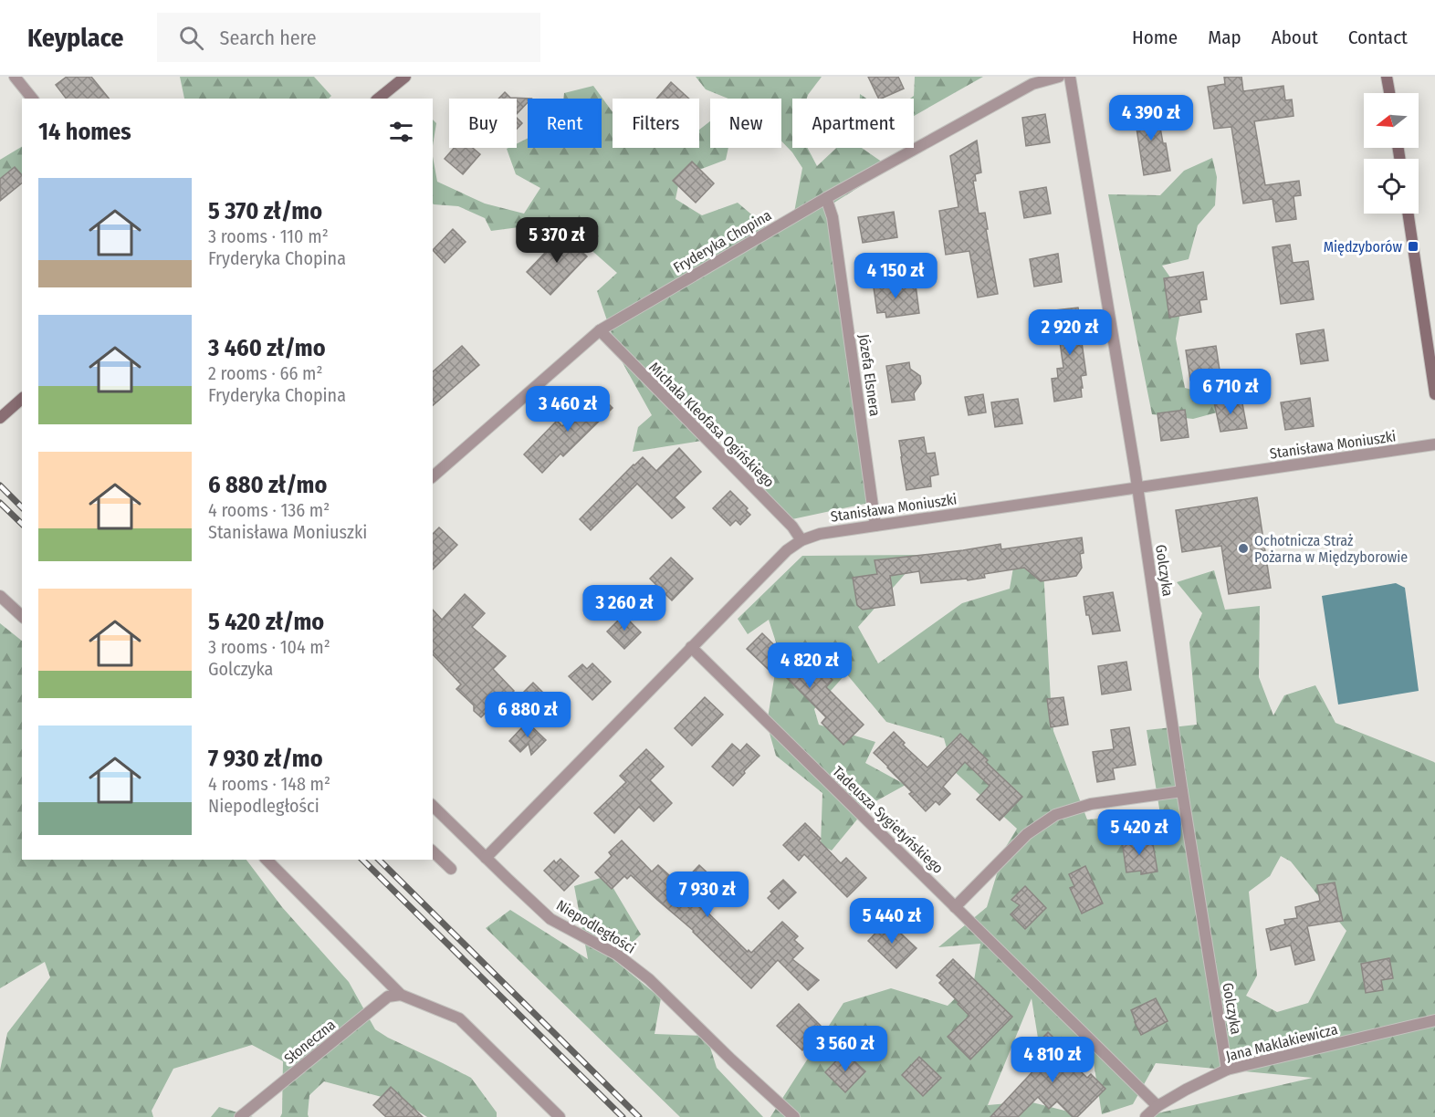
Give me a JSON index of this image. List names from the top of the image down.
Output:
{
  "streets": {
    "street": [
      "Fryderyka Chopina",
      "Józefa Elsnera",
      "Michała Kleofasa Ogińskiego",
      "Stanisława Moniuszki",
      "Golczyka",
      "Tadeusza Sygietyńskiego",
      "Niepodległości",
      "Słoneczna",
      "Jana Maklakiewicza"
    ]
  },
  "crossings": [
    ["Fryderyka Chopina", "Józefa Elsnera"],
    ["Fryderyka Chopina", "Michała Kleofasa Ogińskiego"],
    ["Józefa Elsnera", "Stanisława Moniuszki"],
    ["Michała Kleofasa Ogińskiego", "Stanisława Moniuszki"],
    ["Stanisława Moniuszki", "Golczyka"],
    ["Stanisława Moniuszki", "Tadeusza Sygietyńskiego"],
    ["Stanisława Moniuszki", "Niepodległości"],
    ["Golczyka", "Jana Maklakiewicza"],
    ["Tadeusza Sygietyńskiego", "Jana Maklakiewicza"]
  ],
  "places": {
    "transit": ["Międzyborów"],
    "other": ["Ochotnicza Straż Pożarna w Międzyborowie"]
  },
  "north": "left",
  "page": {
    "header": "Keyplace",
    "search": "Search here",
    "nav": [
      "Home",
      "Map",
      "About",
      "Contact"
    ],
    "price": [
      "4 390 zł",
      "5 370 zł",
      "4 150 zł",
      "2 920 zł",
      "6 710 zł",
      "3 460 zł",
      "3 260 zł",
      "4 820 zł",
      "6 880 zł",
      "5 420 zł",
      "7 930 zł",
      "5 440 zł",
      "3 560 zł",
      "4 810 zł"
    ],
    "chip": [
      "Buy",
      "Rent",
      "Filters",
      "New",
      "Apartment"
    ],
    "heading": "14 homes",
    "list": [
      {
        "name": "5 370 zł/mo",
        "note": "3 rooms · 110 m² · Fryderyka Chopina"
      },
      {
        "name": "3 460 zł/mo",
        "note": "2 rooms · 66 m² · Fryderyka Chopina"
      },
      {
        "name": "6 880 zł/mo",
        "note": "4 rooms · 136 m² · Stanisława Moniuszki"
      },
      {
        "name": "5 420 zł/mo",
        "note": "3 rooms · 104 m² · Golczyka"
      },
      {
        "name": "7 930 zł/mo",
        "note": "4 rooms · 148 m² · Niepodległości"
      }
    ]
  }
}
